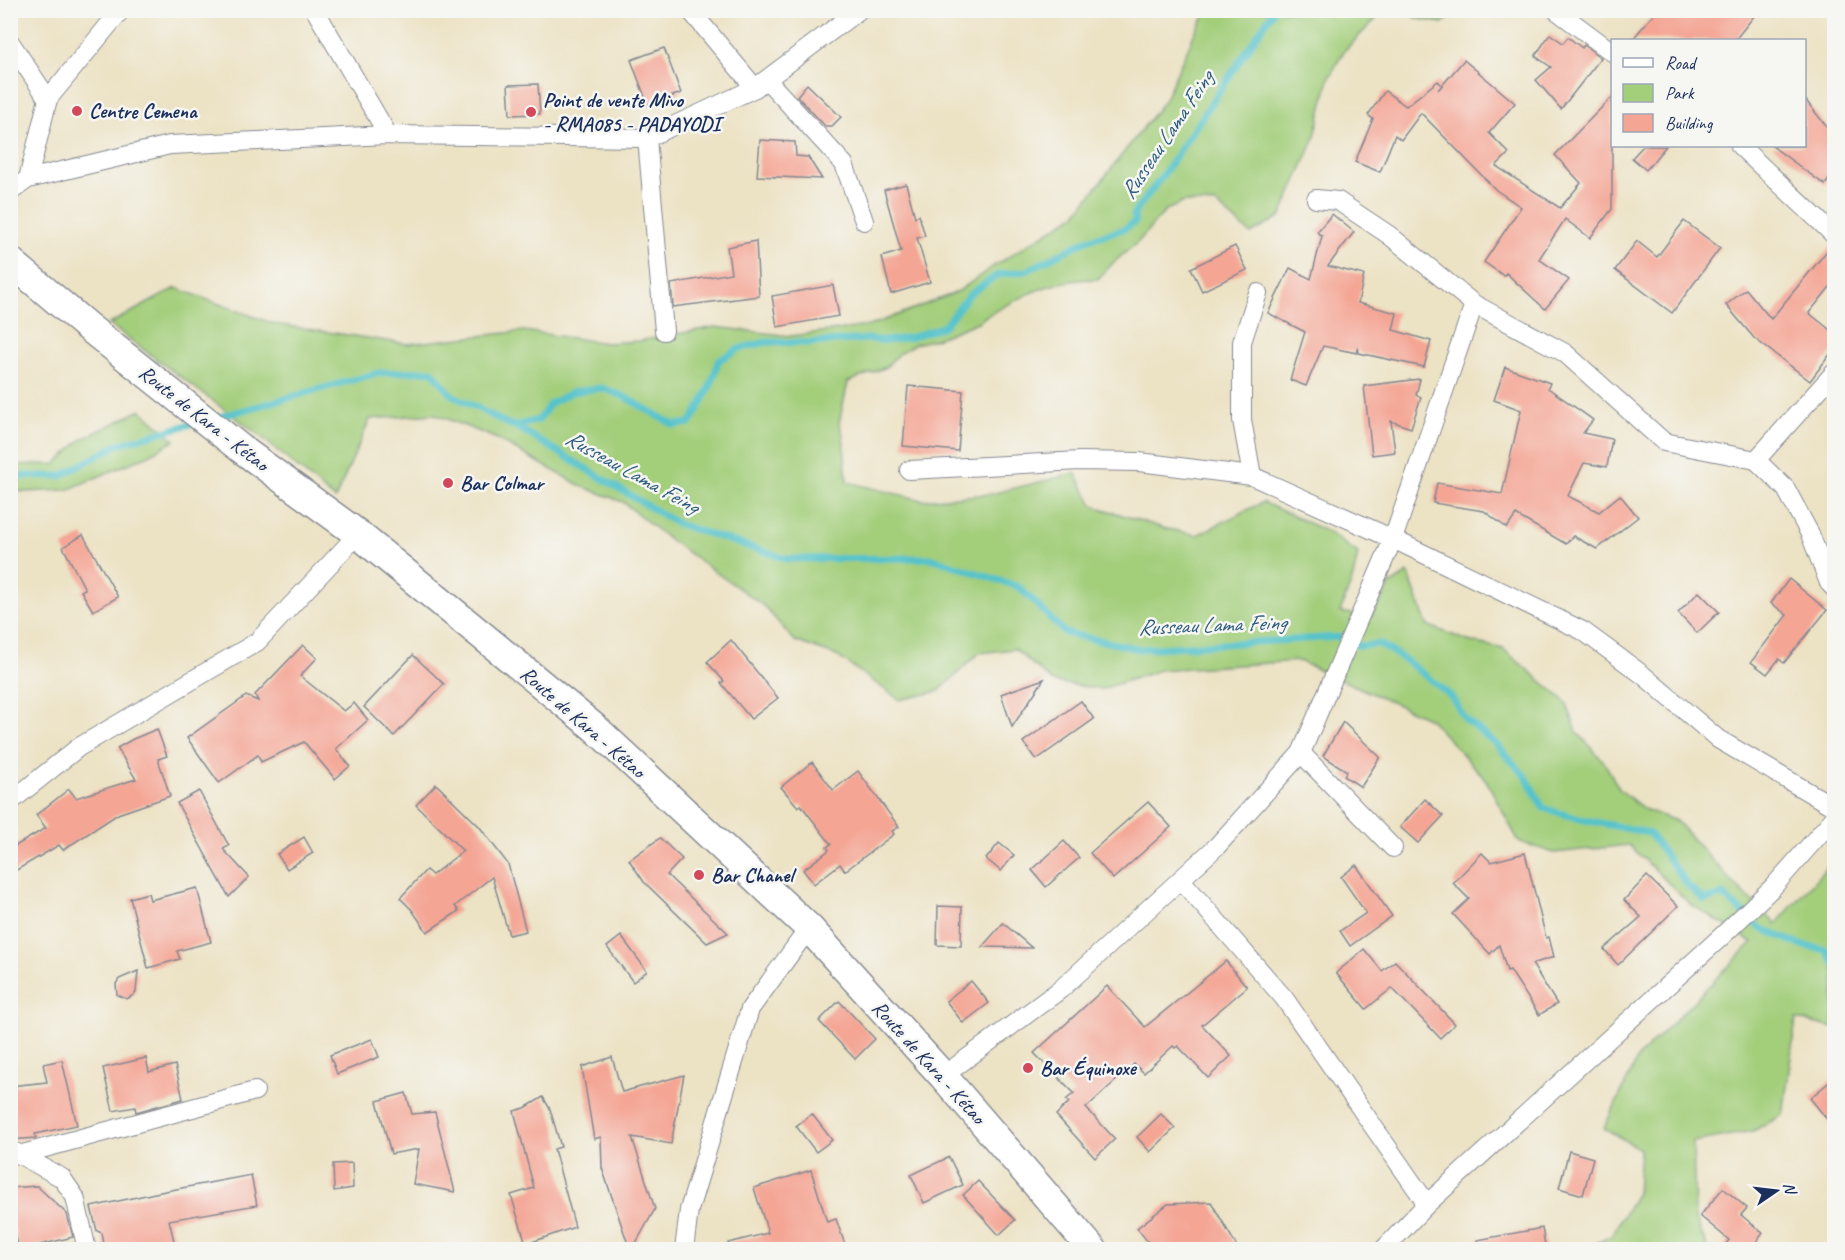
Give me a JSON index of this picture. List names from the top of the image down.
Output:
{
  "streets": {
    "main road": ["Route de Kara - Kétao"]
  },
  "water": ["Russeau Lama Feing"],
  "places": [
    "Centre Cemena",
    "Point de vente Mivo - RMA085 - PADAYODI",
    "Bar Colmar",
    "Bar Chanel",
    "Bar Équinoxe"
  ],
  "legend": ["Road", "Park", "Building"],
  "north": "right"
}
